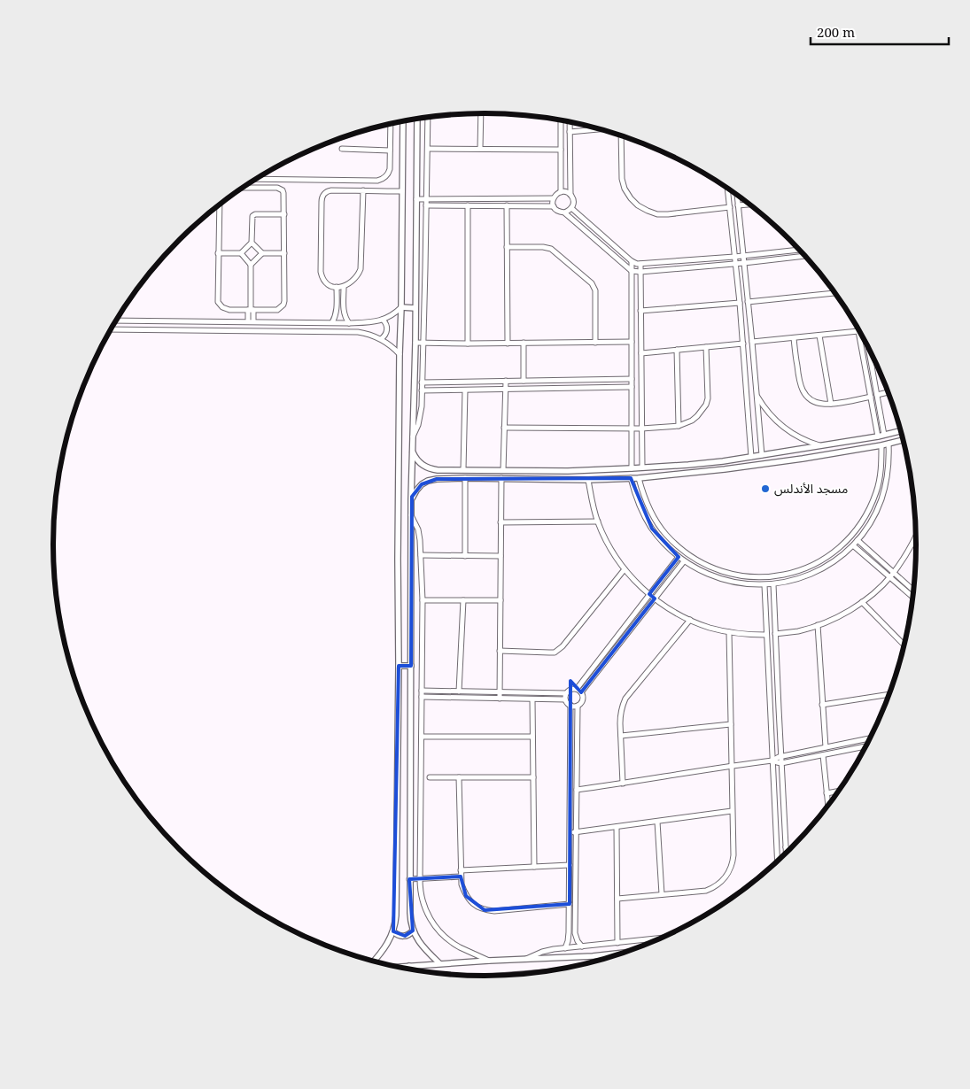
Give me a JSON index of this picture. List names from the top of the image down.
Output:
{
  "places": ["مسجد الأندلس"],
  "scale_bar": "200 m"
}
